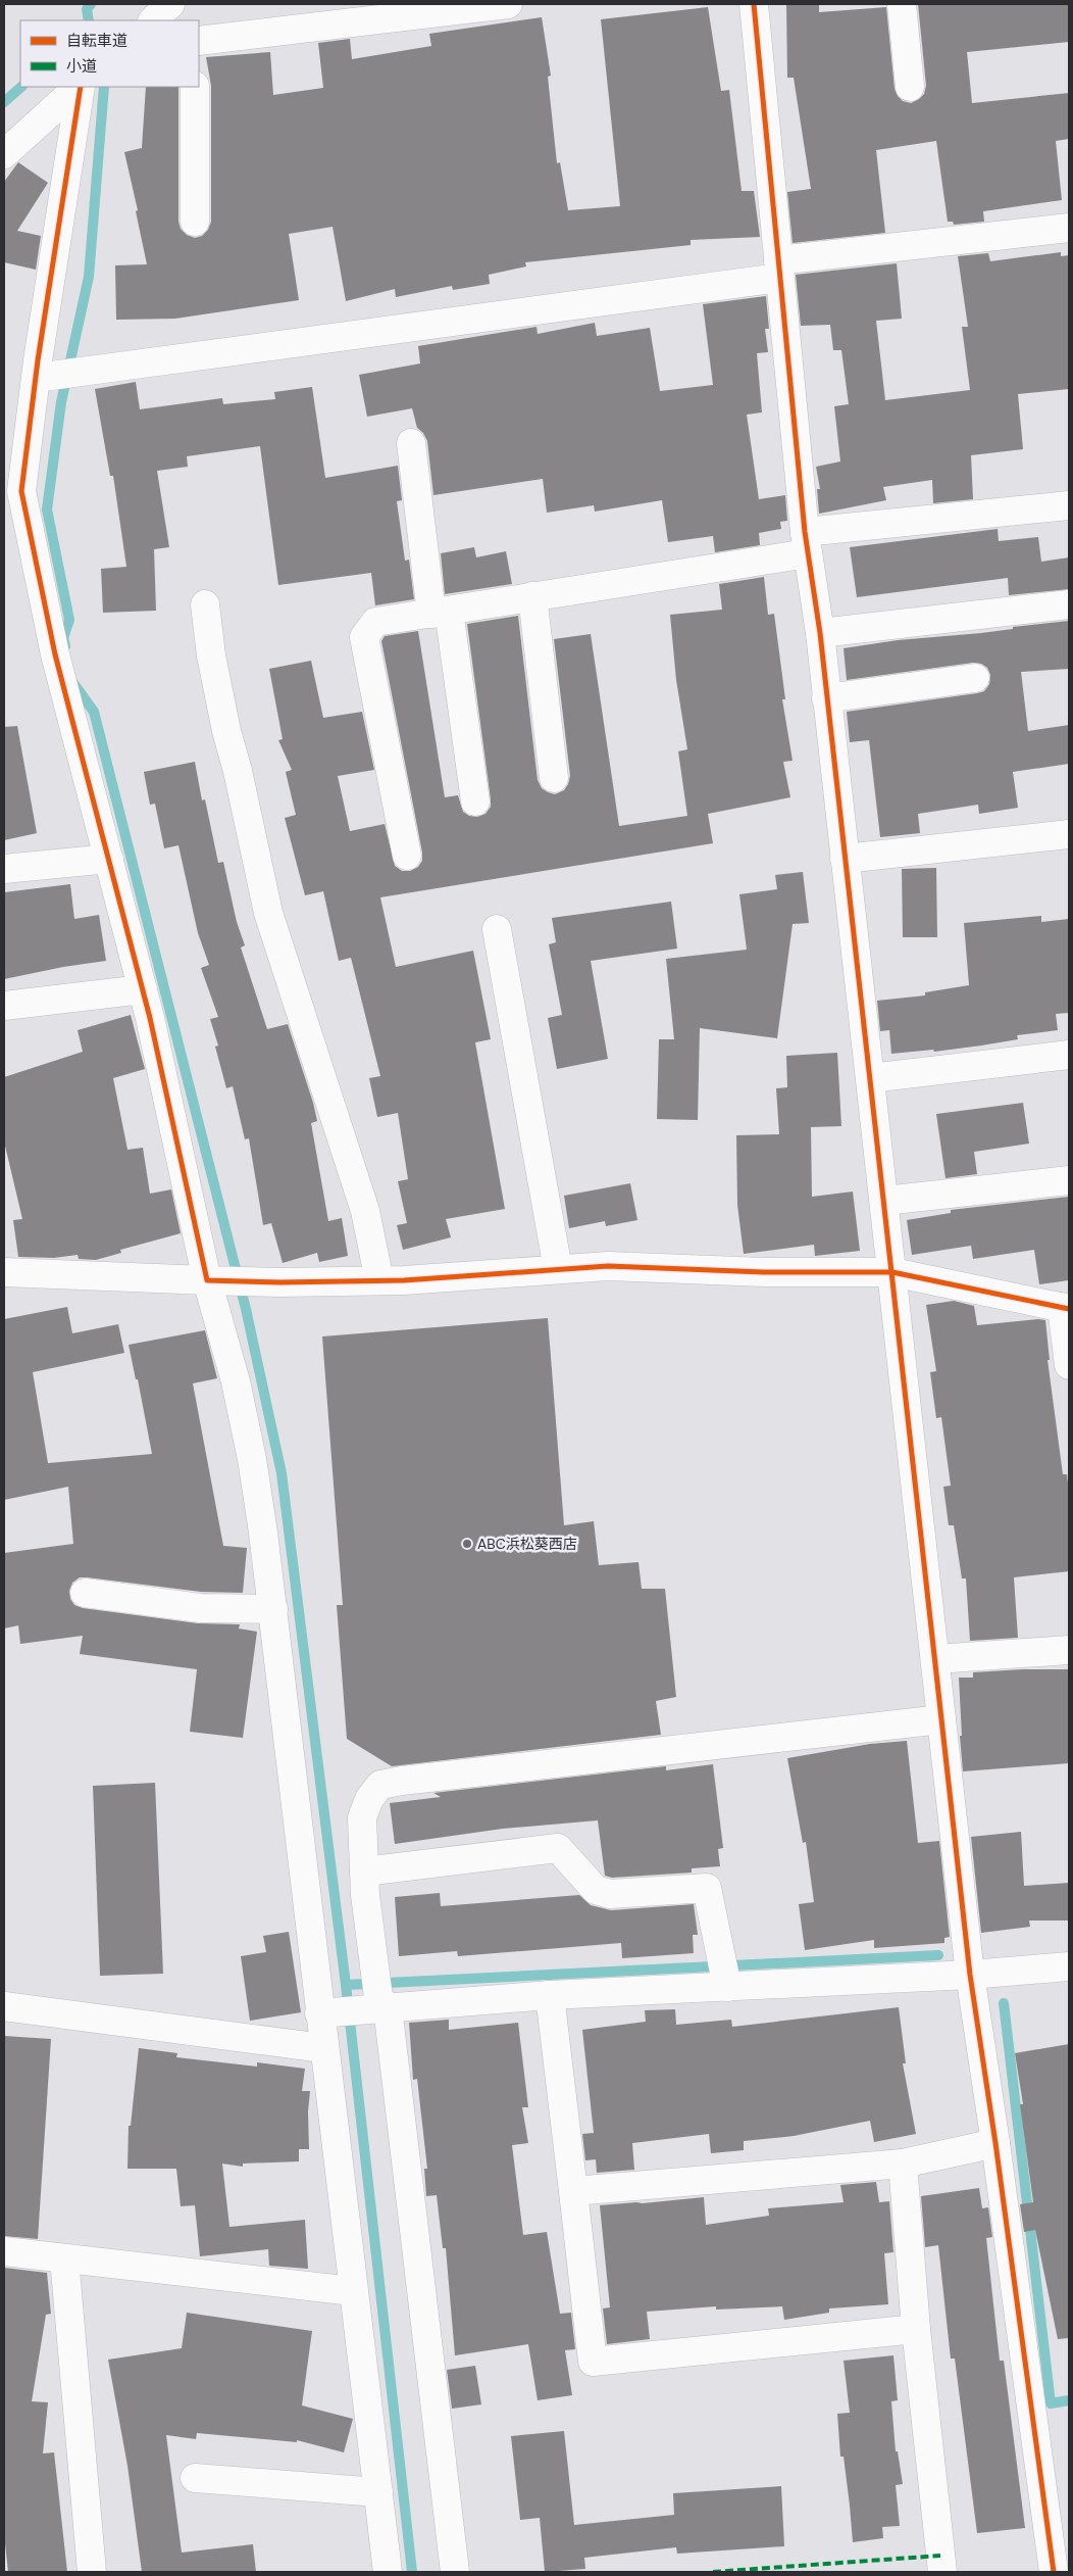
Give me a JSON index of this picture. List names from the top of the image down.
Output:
{
  "places": ["ABC浜松葵西店"],
  "legend": ["自転車道", "小道"]
}
